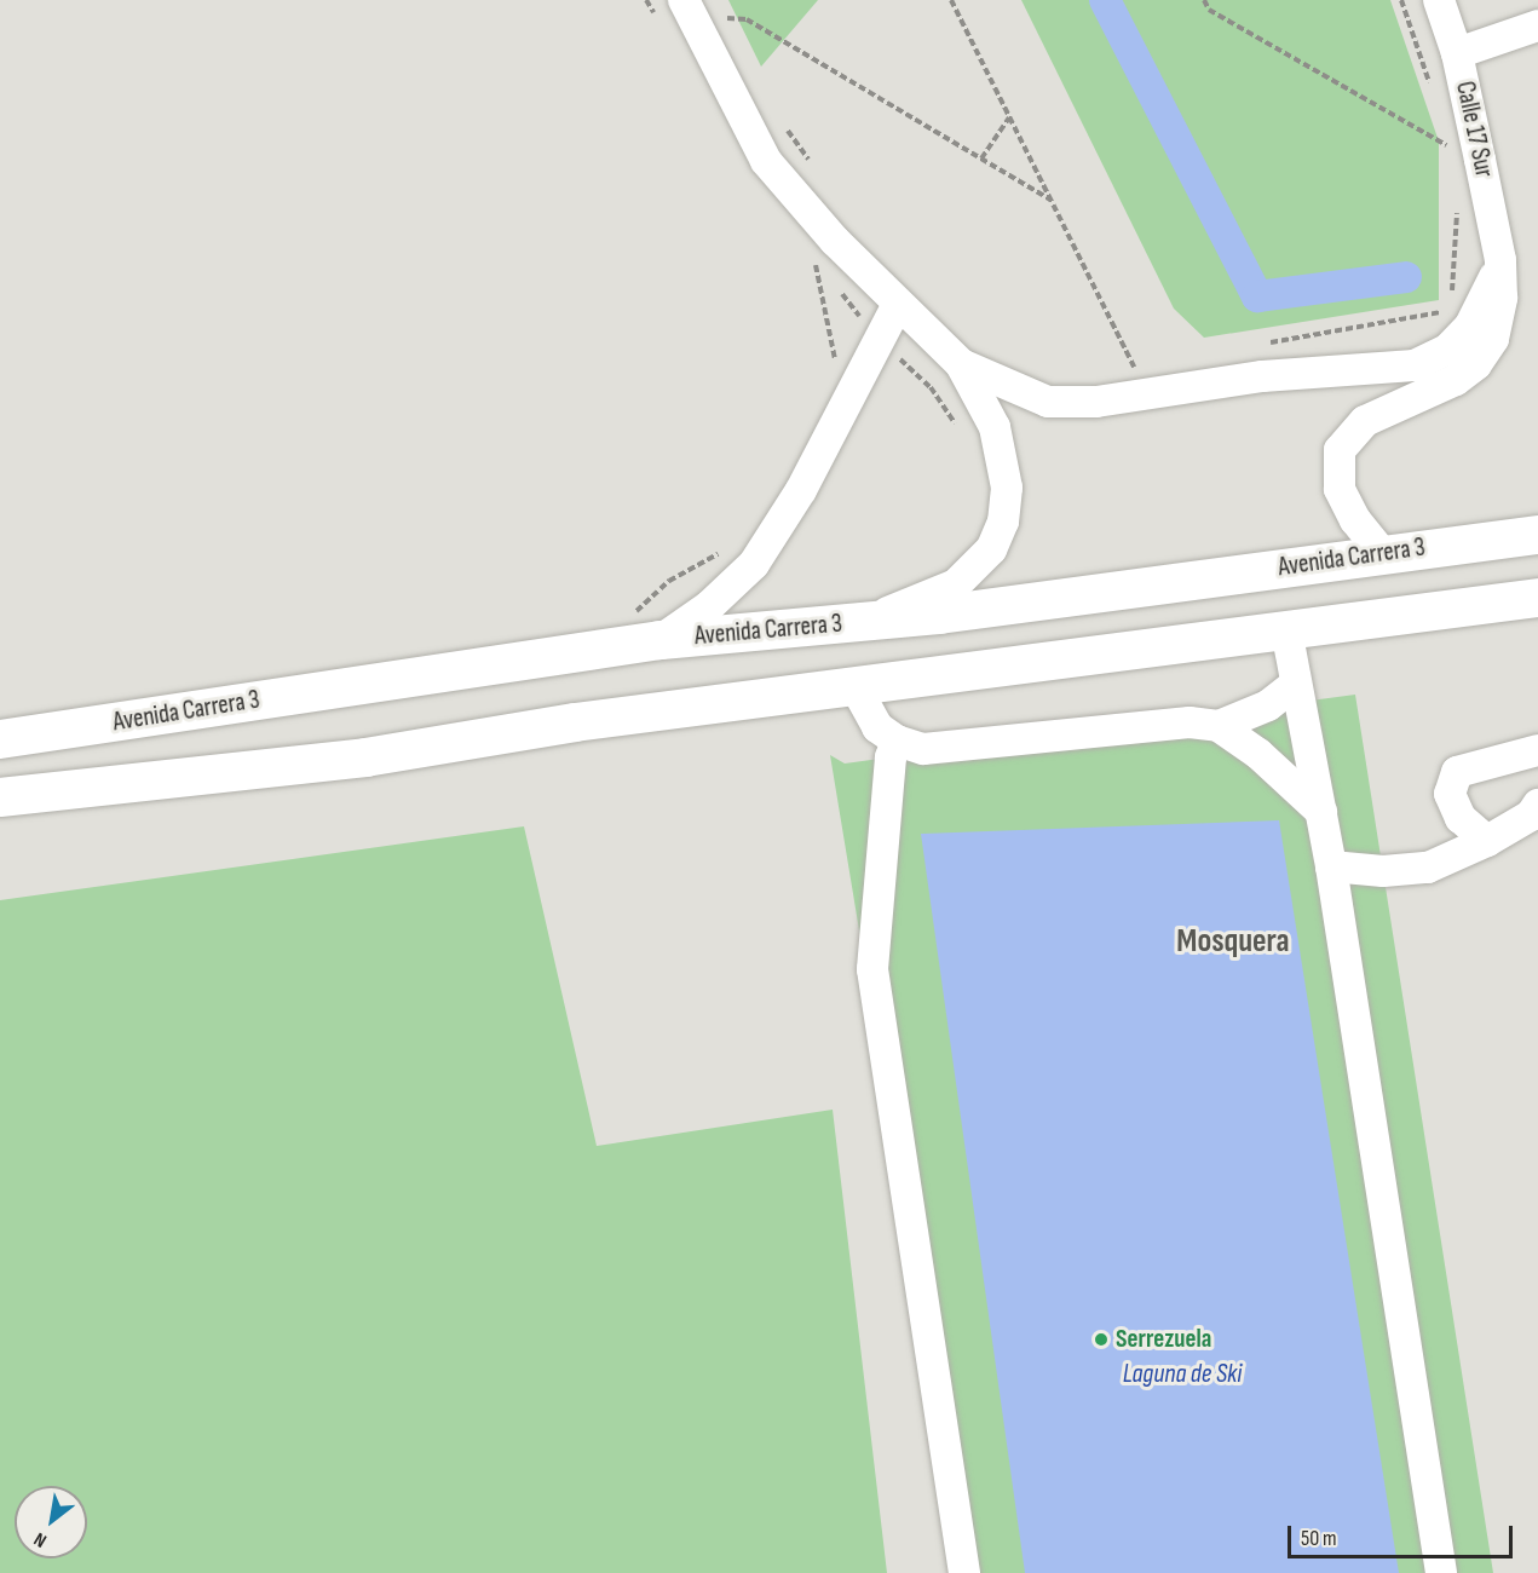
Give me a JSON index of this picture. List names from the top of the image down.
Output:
{
  "streets": {
    "main road": ["Avenida Carrera 3"],
    "street": ["Calle 17 Sur"]
  },
  "crossings": [
    ["Calle 17 Sur", "Avenida Carrera 3"]
  ],
  "districts": ["Mosquera"],
  "water": ["Laguna de Ski"],
  "places": ["Serrezuela"],
  "scale_bar": "50 m",
  "north": "bottom left"
}
